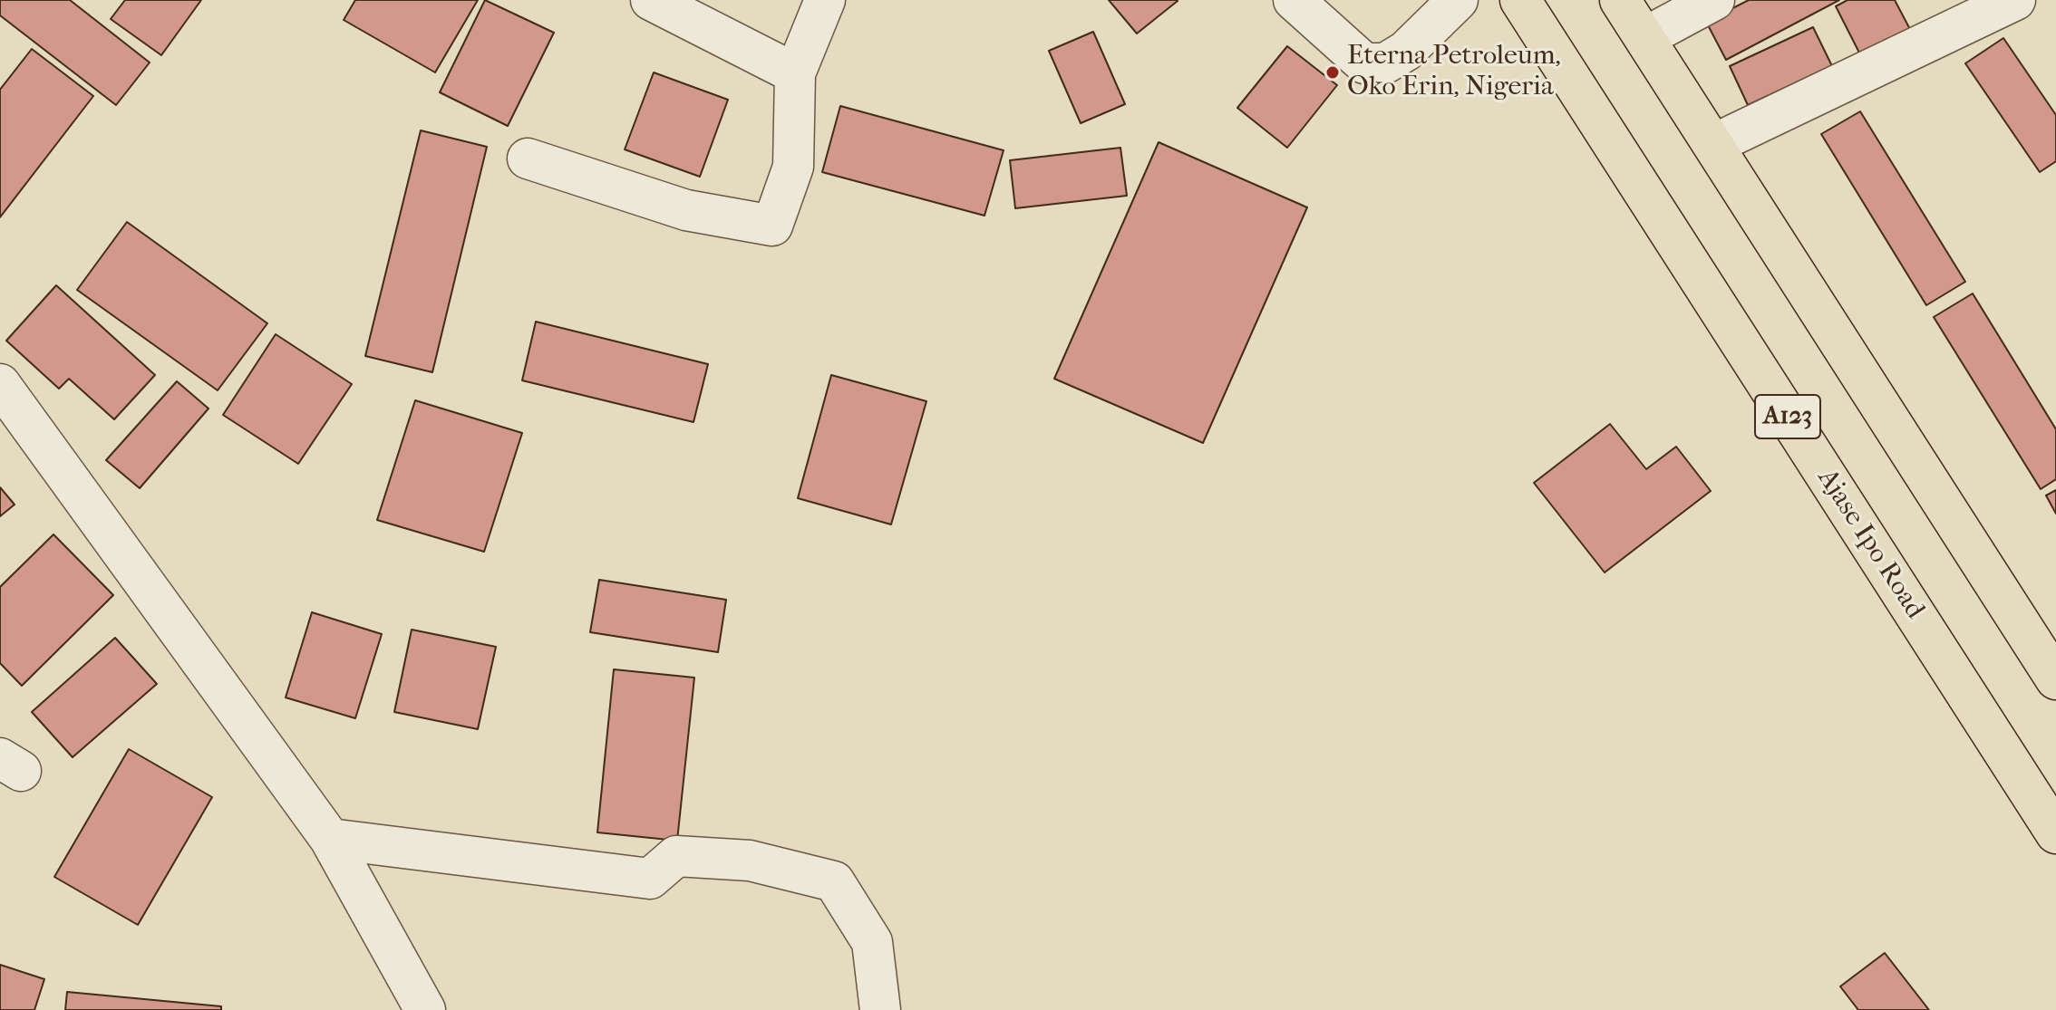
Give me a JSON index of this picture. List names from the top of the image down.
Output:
{
  "streets": {
    "highway": ["A123", "Ajase Ipo Road"]
  },
  "places": ["Eterna Petroleum, Oko Erin, Nigeria"]
}
